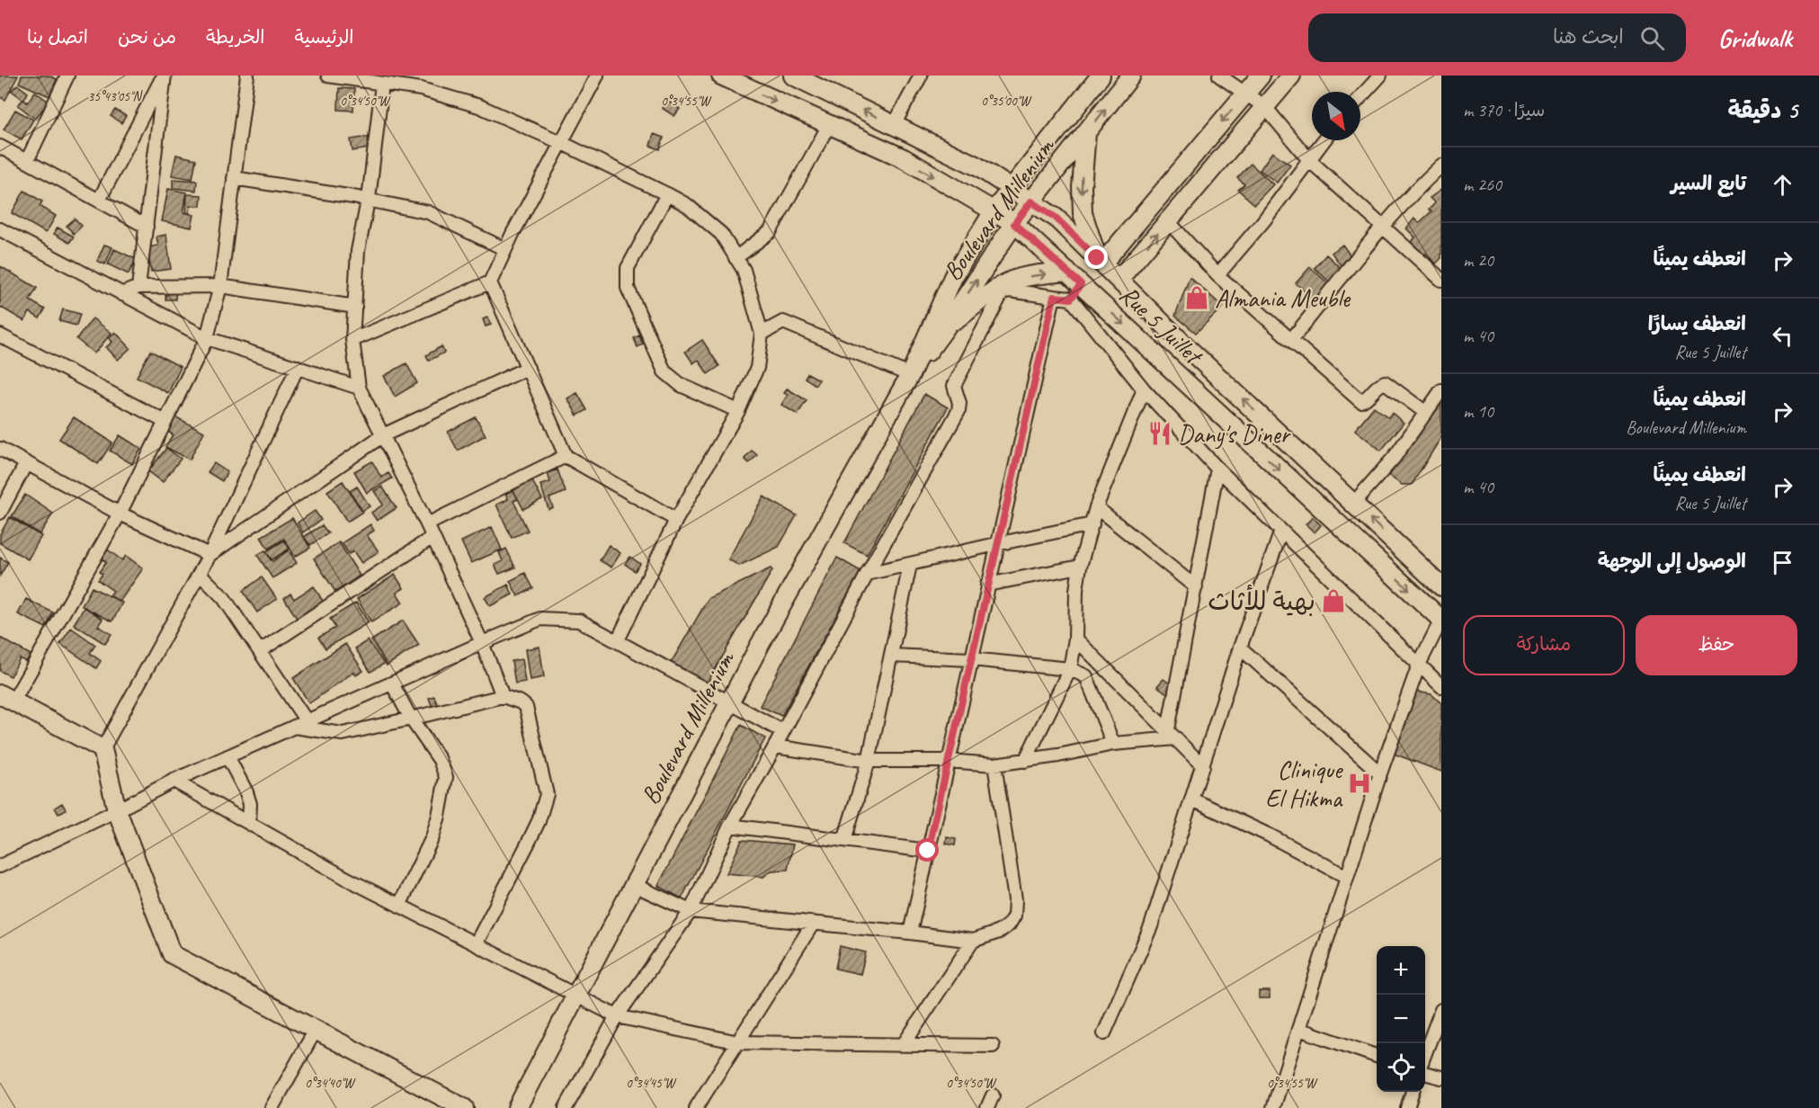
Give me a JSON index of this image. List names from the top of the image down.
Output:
{
  "streets": {
    "main road": ["Boulevard Millenium", "Rue 5 Juillet"]
  },
  "crossings": [
    ["Boulevard Millenium", "Rue 5 Juillet"]
  ],
  "places": {
    "shop": ["Almania Meuble", "بهية للأثاث"],
    "restaurant": ["Dany's Diner"],
    "hospital": ["Clinique El Hikma"]
  },
  "north": "bottom right",
  "page": {
    "header": "Gridwalk",
    "search": "ابحث هنا",
    "nav": [
      "الرئيسية",
      "الخريطة",
      "من نحن",
      "اتصل بنا"
    ],
    "heading": ["5 دقيقة", "سيرًا · 370 m"],
    "list": [
      ["تابع السير", "260 m"],
      ["انعطف يمينًا", "20 m"],
      ["انعطف يسارًا", "Rue 5 Juillet", "40 m"],
      ["انعطف يمينًا", "Boulevard Millenium", "10 m"],
      ["انعطف يمينًا", "Rue 5 Juillet", "40 m"],
      "الوصول إلى الوجهة"
    ],
    "buttons": ["حفظ", "مشاركة"],
    "map_buttons": ["+", "−"]
  },
  "coordinates": [
    "35°43'05\"N",
    "0°34'50\"W",
    "0°34'55\"W",
    "0°35'00\"W",
    "0°34'40\"W",
    "0°34'45\"W"
  ]
}
